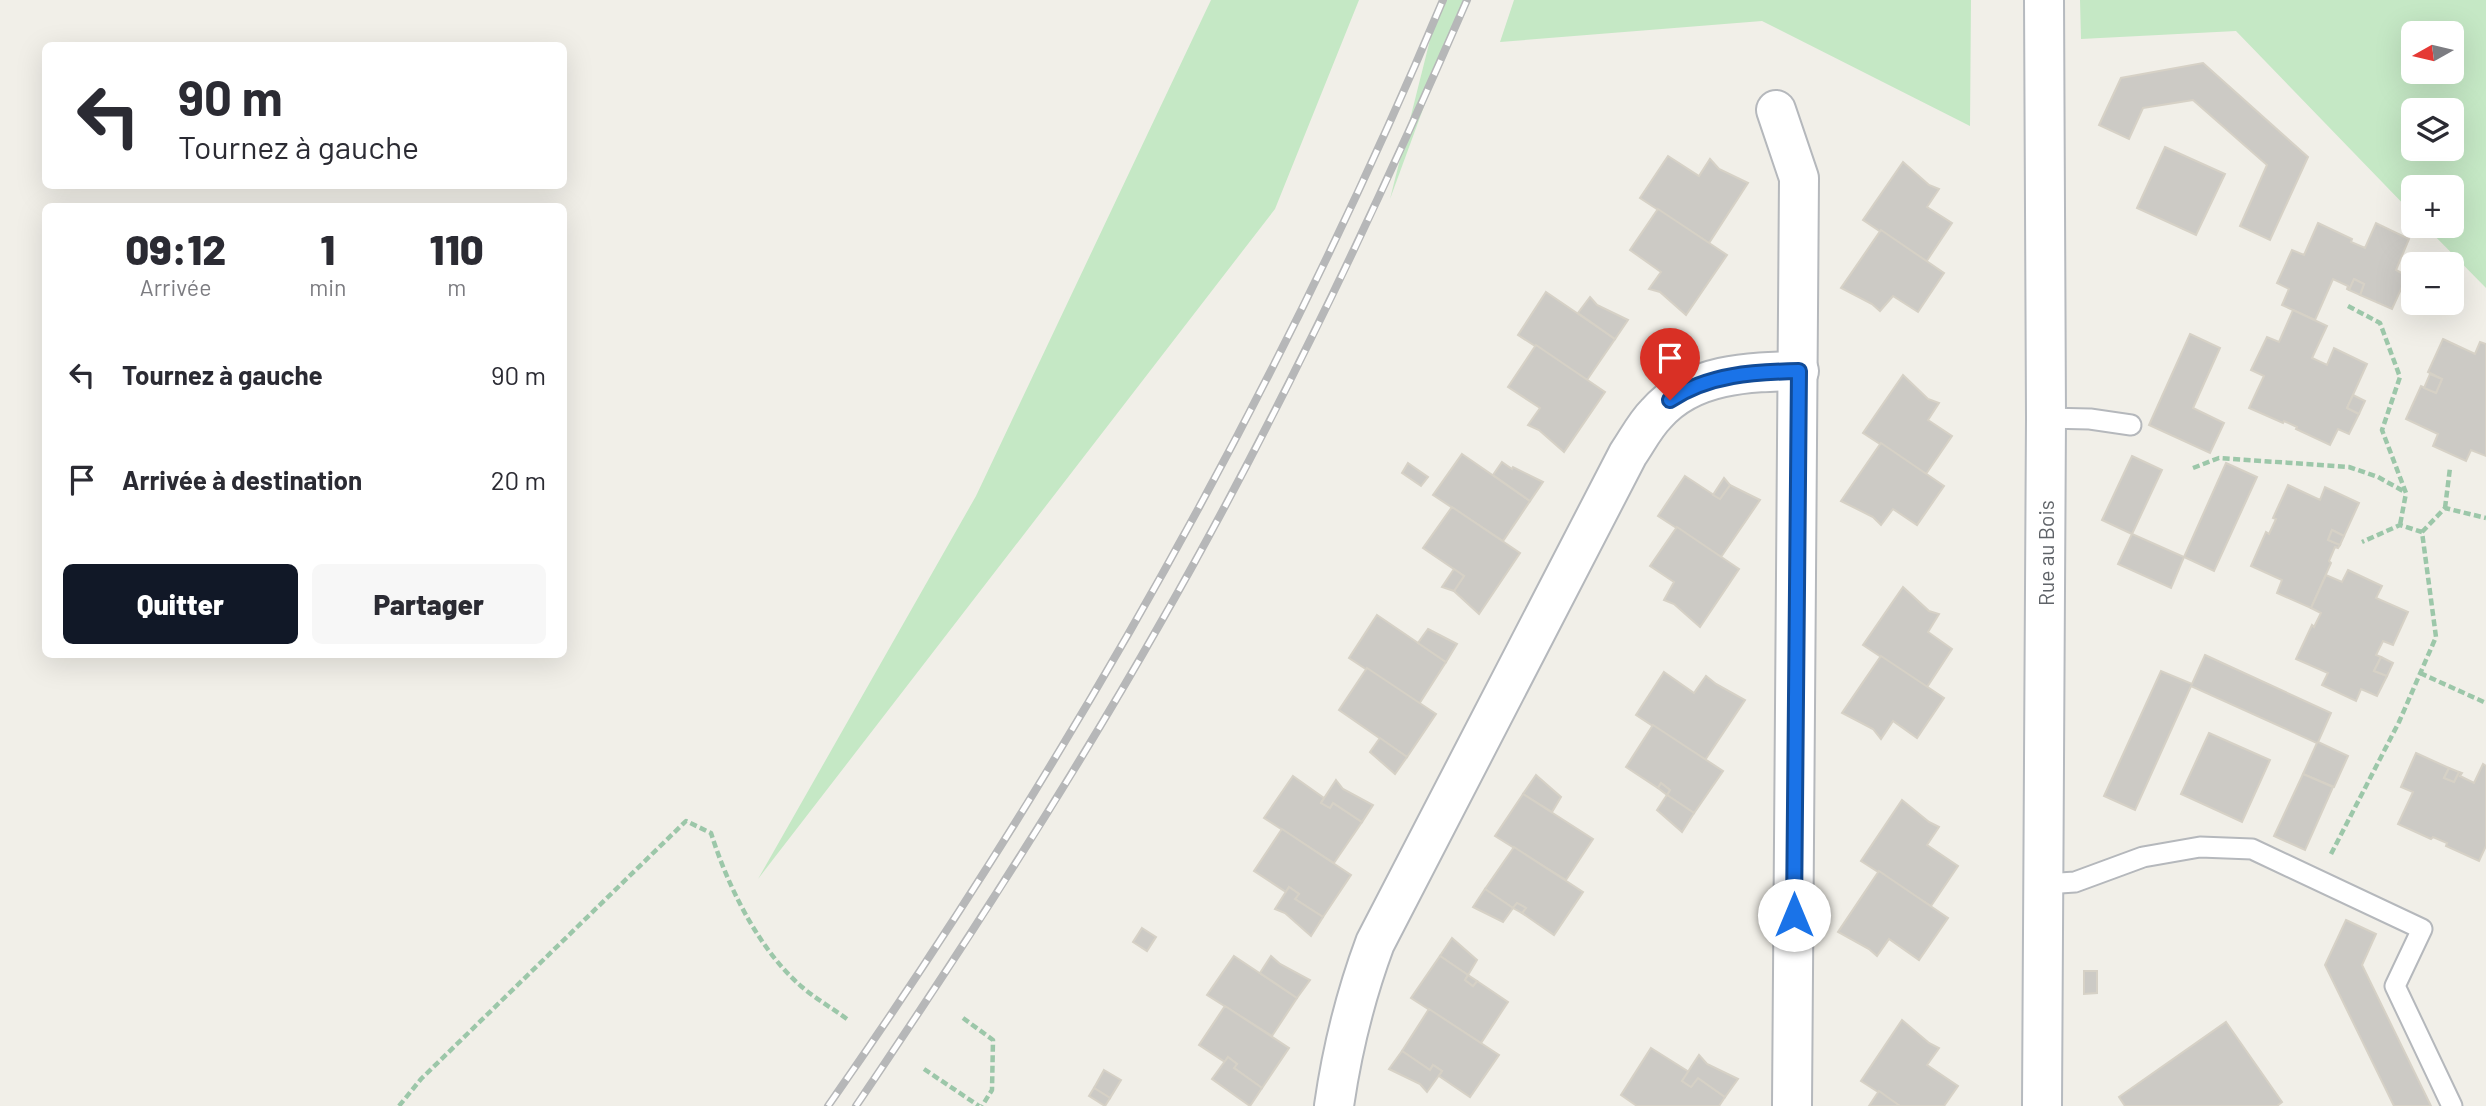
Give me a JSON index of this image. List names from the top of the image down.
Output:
{
  "streets": {
    "street": ["Rue au Bois"]
  },
  "north": "left",
  "page": {
    "map_buttons": ["+", "−"],
    "turn": ["90 m", "Tournez à gauche"],
    "eta": [
      "09:12",
      "Arrivée",
      "1",
      "min",
      "110",
      "m"
    ],
    "list": [
      {
        "name": "Tournez à gauche",
        "value": "90 m"
      },
      {
        "name": "Arrivée à destination",
        "value": "20 m"
      }
    ],
    "buttons": ["Quitter", "Partager"]
  }
}
